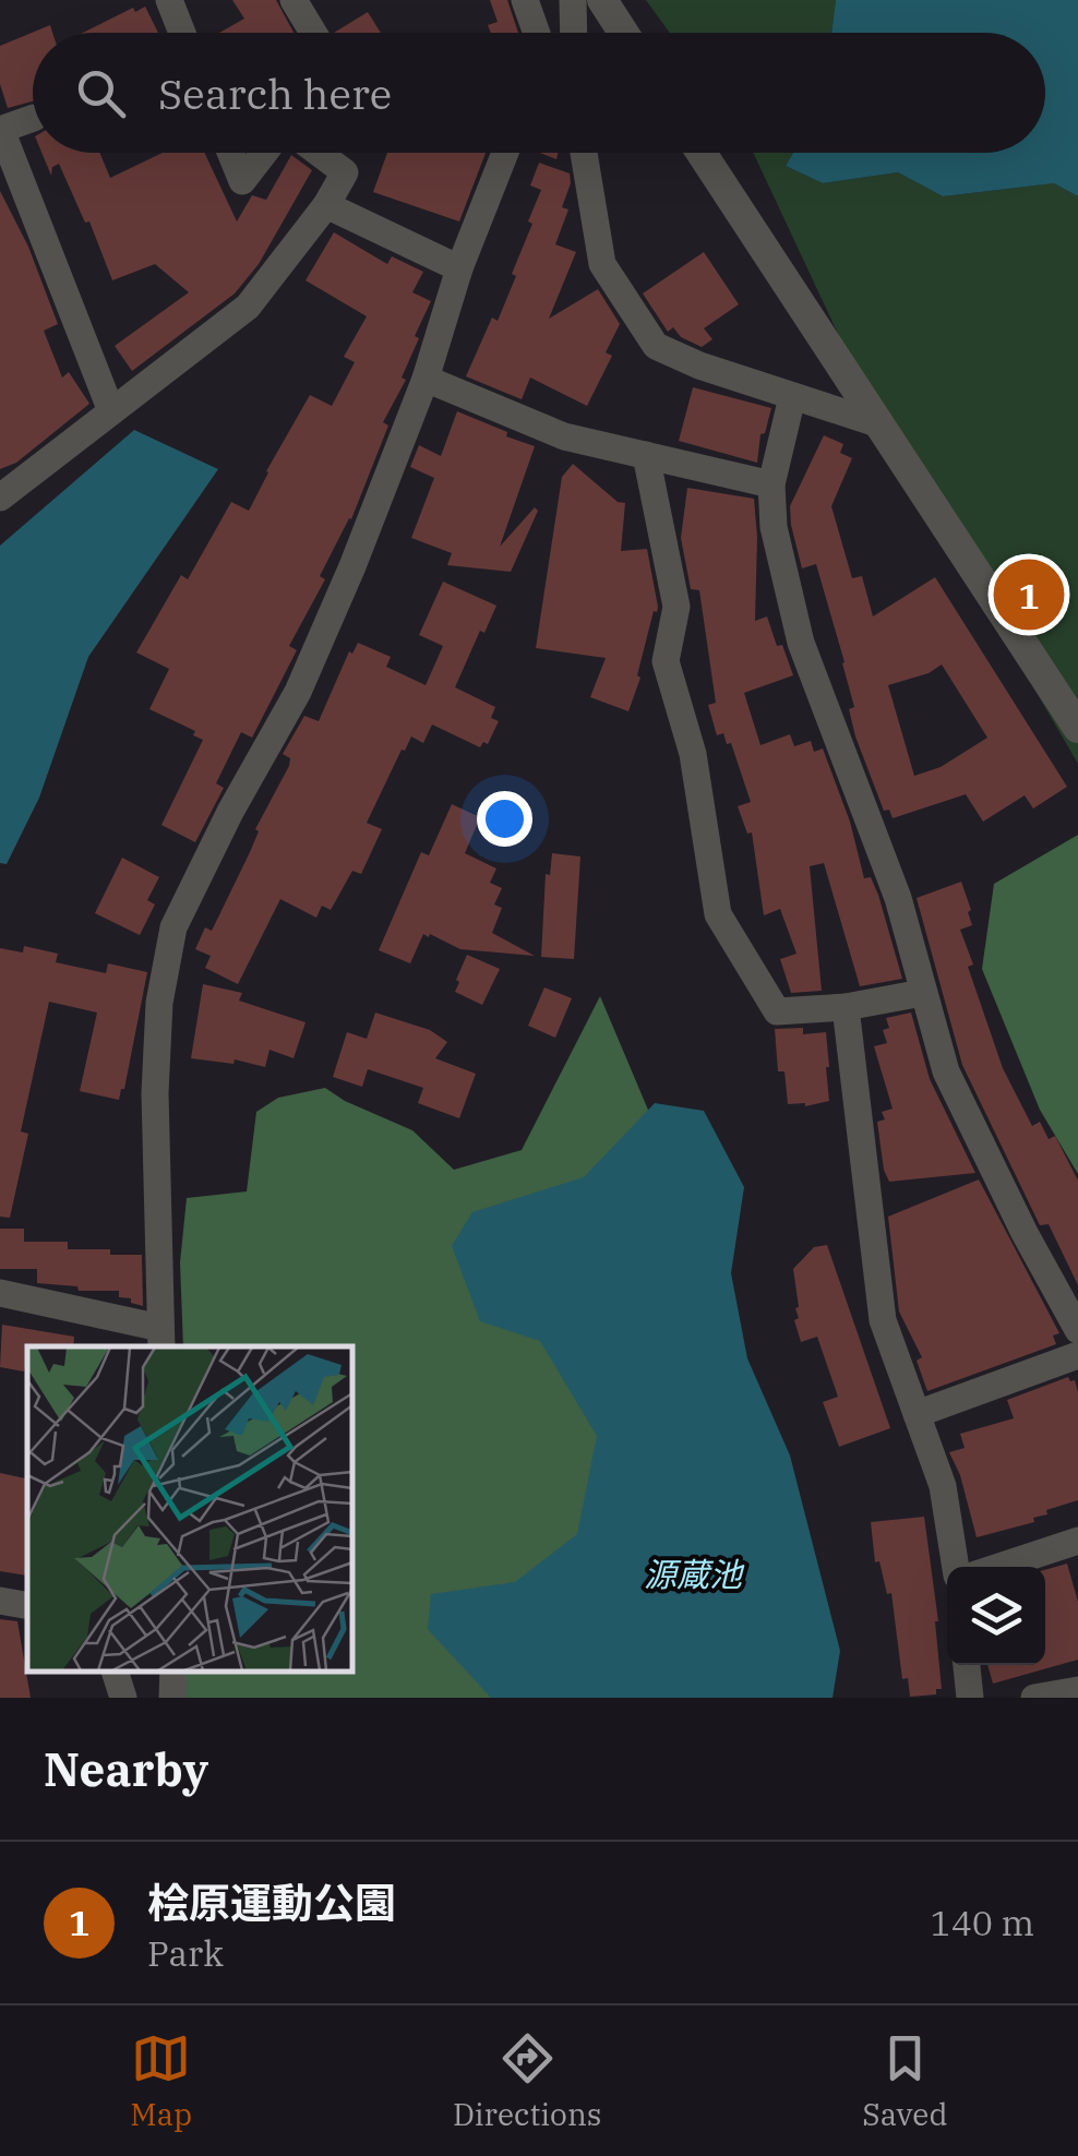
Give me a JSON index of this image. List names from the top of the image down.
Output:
{
  "water": ["源蔵池"],
  "page": {
    "search": "Search here",
    "pins": "1",
    "heading": "Nearby",
    "list": [
      {
        "mark": "1",
        "name": "桧原運動公園",
        "note": "Park",
        "value": "140 m"
      }
    ],
    "nav": ["Map", "Directions", "Saved"]
  }
}
